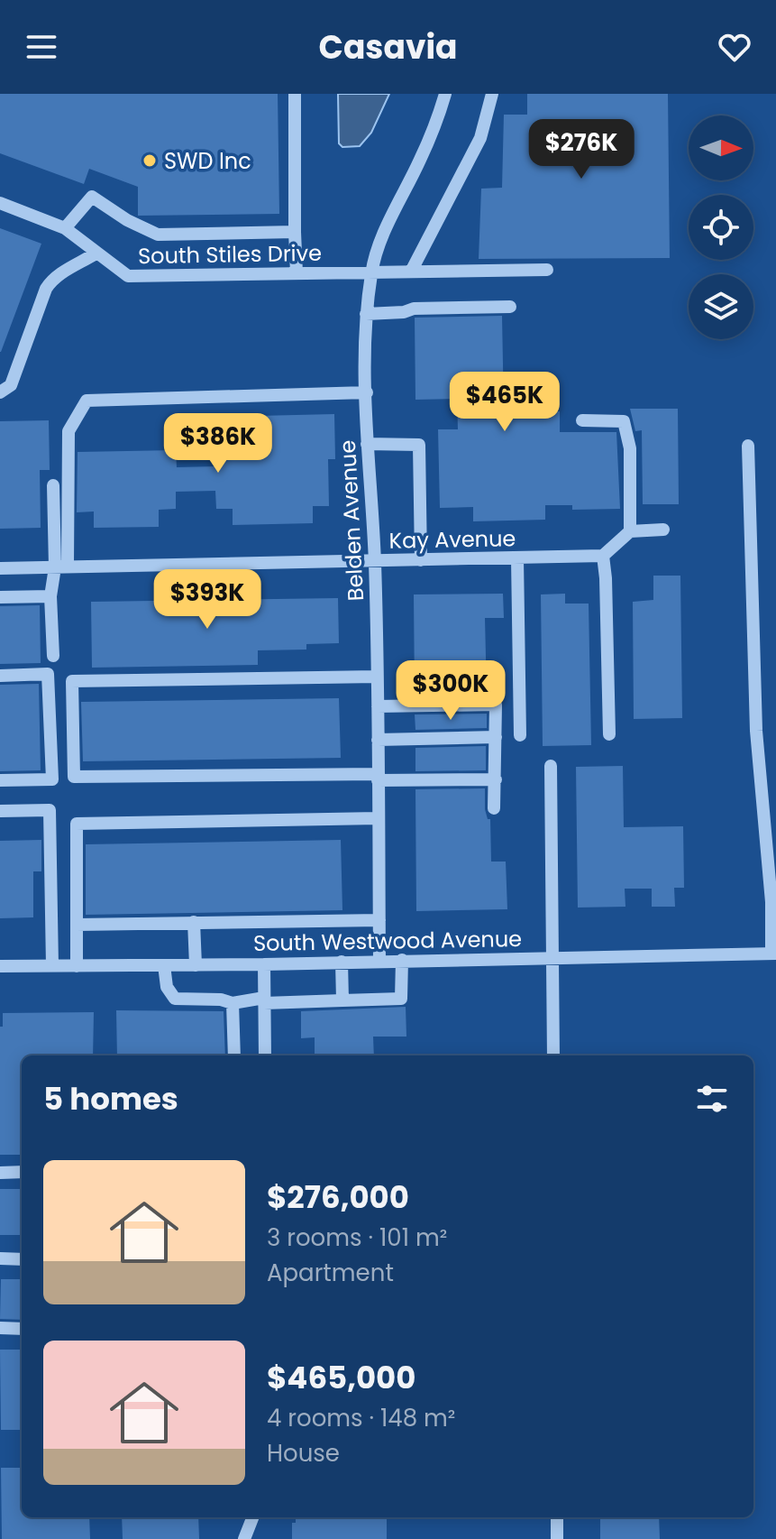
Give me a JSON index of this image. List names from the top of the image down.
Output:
{
  "streets": {
    "street": [
      "South Stiles Drive",
      "Belden Avenue",
      "Kay Avenue",
      "South Westwood Avenue"
    ]
  },
  "crossings": [
    ["South Stiles Drive", "Belden Avenue"],
    ["Belden Avenue", "Kay Avenue"],
    ["Belden Avenue", "South Westwood Avenue"]
  ],
  "places": ["SWD Inc"],
  "north": "right",
  "page": {
    "header": "Casavia",
    "price": [
      "$276K",
      "$465K",
      "$386K",
      "$393K",
      "$300K"
    ],
    "heading": "5 homes",
    "list": [
      {
        "name": "$276,000",
        "note": "3 rooms · 101 m² · Apartment"
      },
      {
        "name": "$465,000",
        "note": "4 rooms · 148 m² · House"
      }
    ]
  }
}
